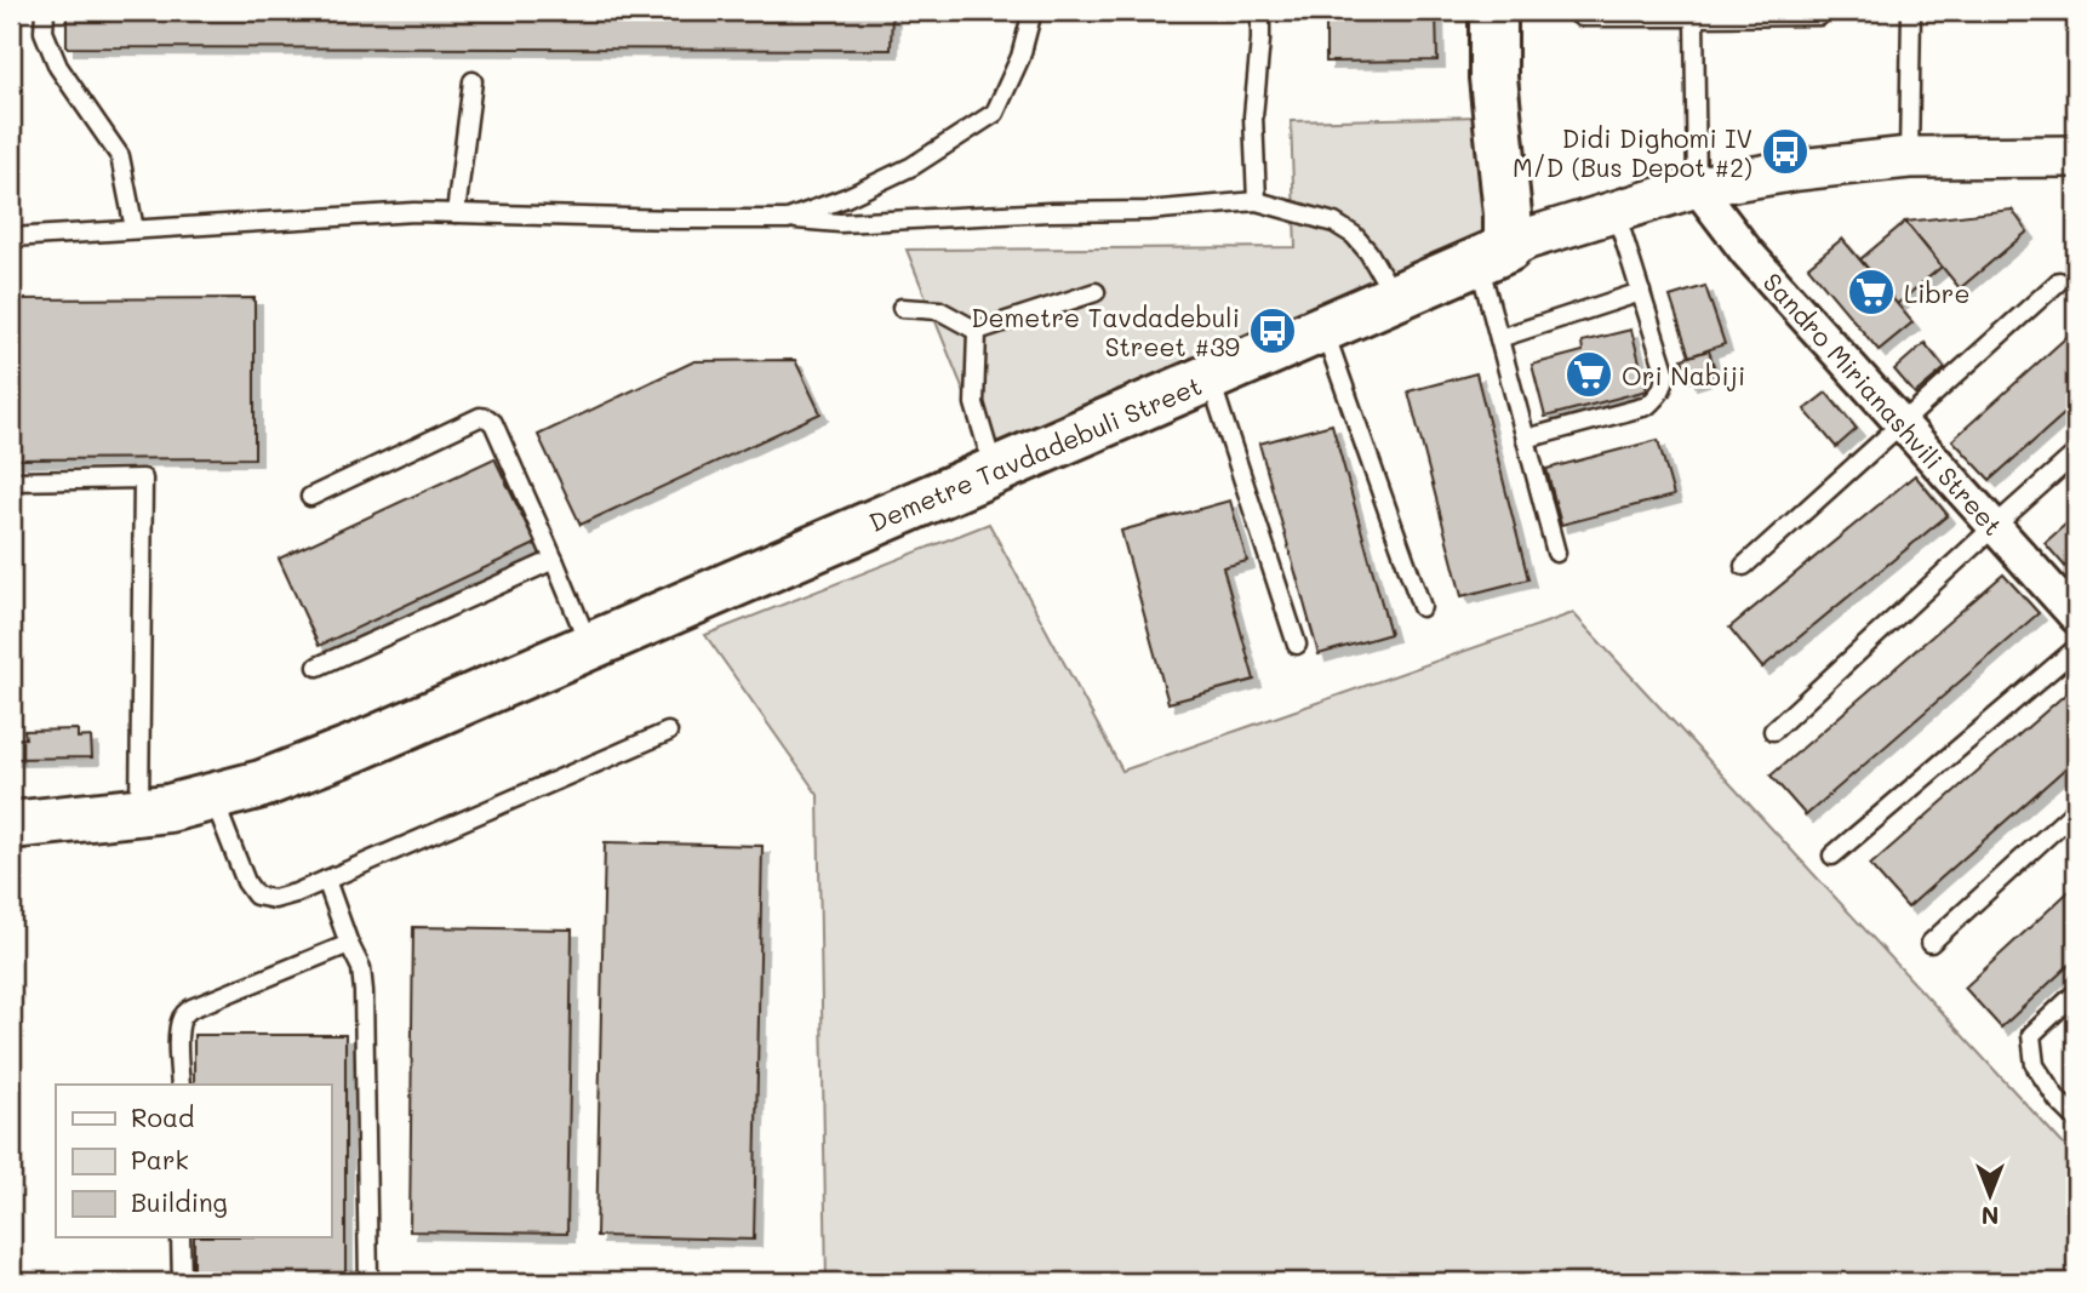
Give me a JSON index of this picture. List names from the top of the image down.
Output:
{
  "streets": {
    "main road": ["Demetre Tavdadebuli Street"],
    "street": ["Sandro Mirianashvili Street"]
  },
  "crossings": [
    ["Sandro Mirianashvili Street", "Demetre Tavdadebuli Street"]
  ],
  "places": {
    "bus stop": ["Didi Dighomi IV M/D (Bus Depot #2)", "Demetre Tavdadebuli Street #39"],
    "supermarket": ["Libre", "Ori Nabiji"]
  },
  "legend": ["Road", "Park", "Building"],
  "north": "bottom"
}
